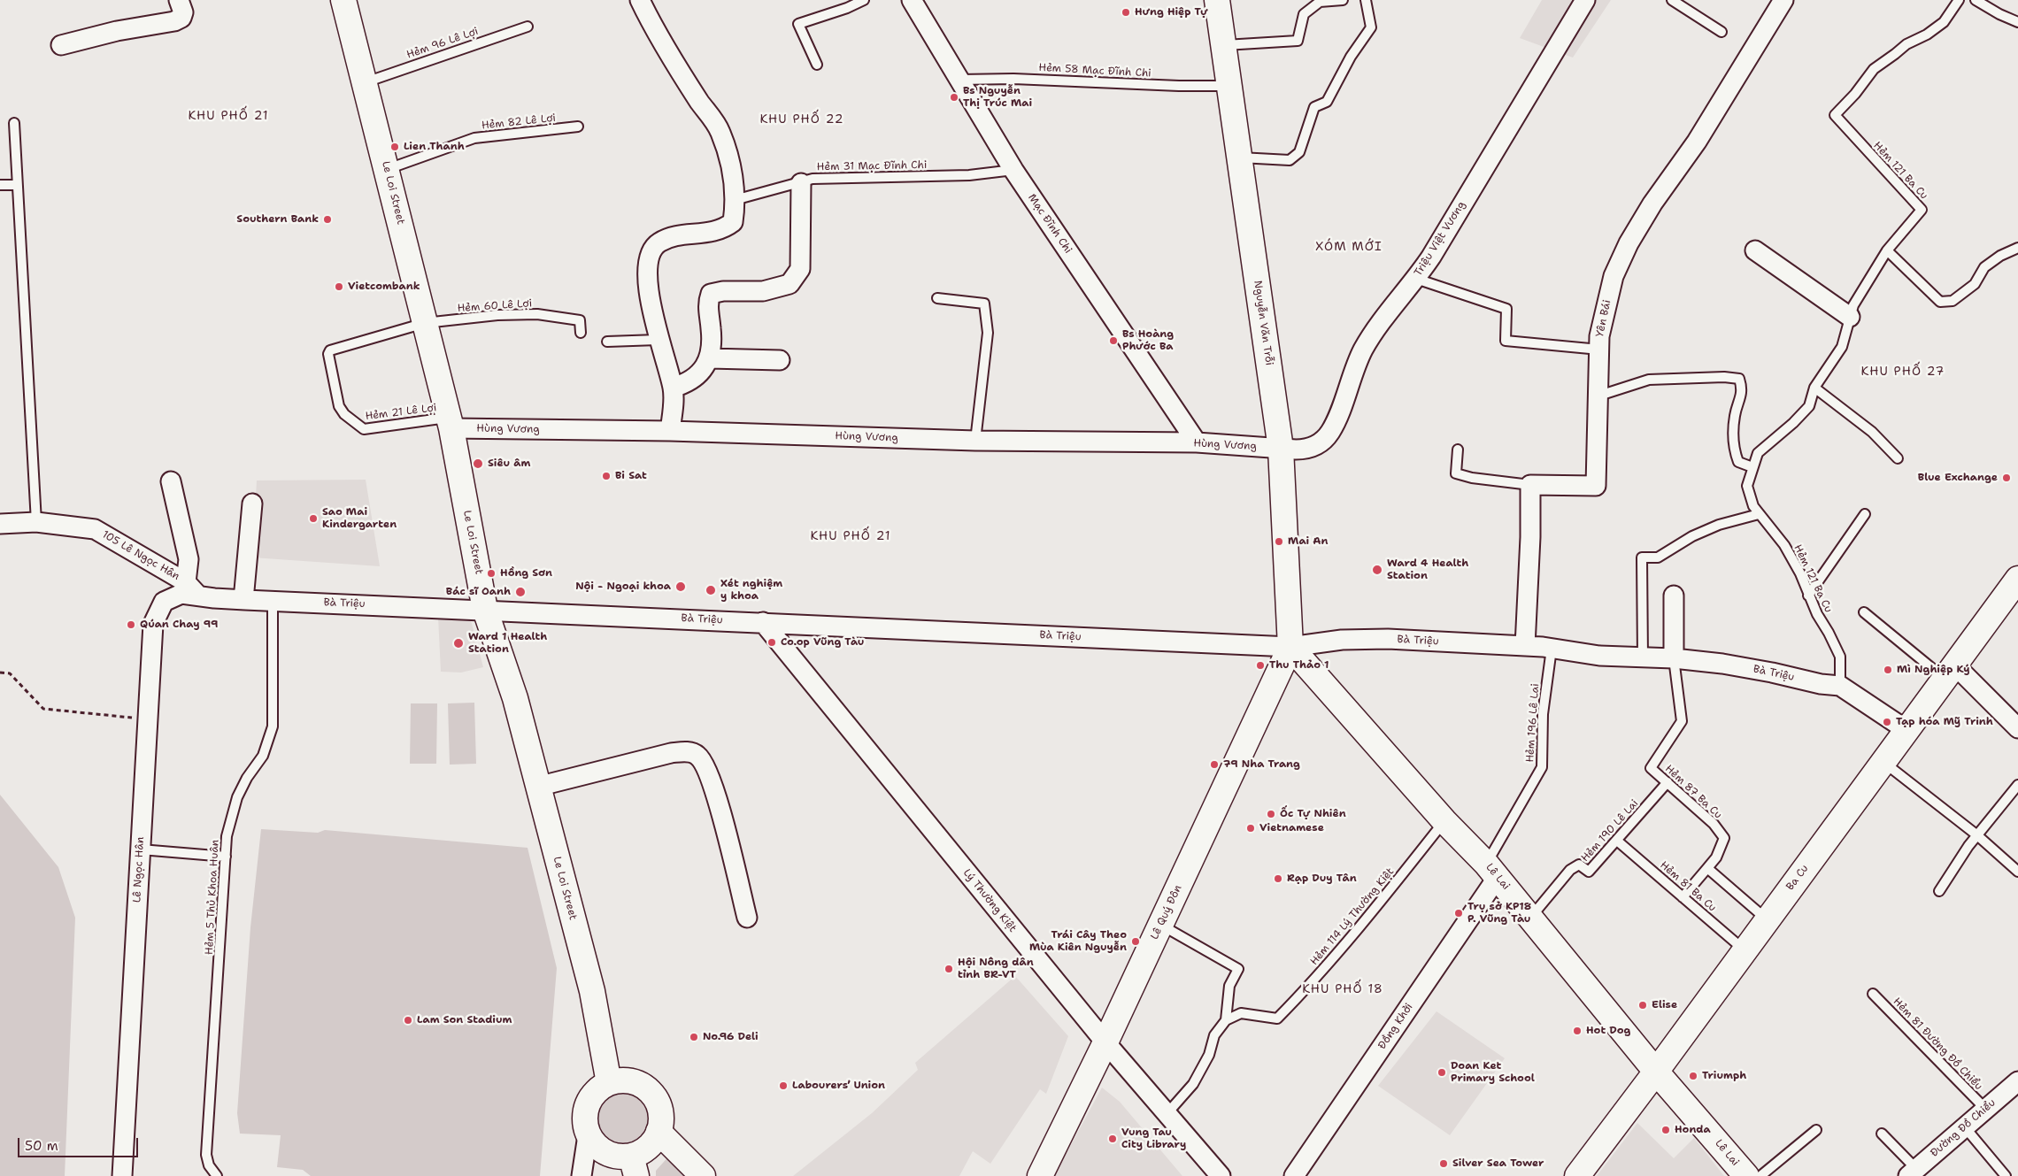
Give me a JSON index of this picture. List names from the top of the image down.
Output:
{
  "streets": {
    "main road": [
      "Le Loi Street",
      "Nguyễn Văn Trỗi",
      "Lê Lai",
      "Ba Cu",
      "Lê Quý Đôn"
    ],
    "street": [
      "Mạc Đĩnh Chi",
      "Triệu Việt Vương",
      "Yên Bái",
      "Hùng Vương",
      "105 Lê Ngọc Hân",
      "Bà Triệu",
      "Lê Ngọc Hân",
      "Lý Thường Kiệt",
      "Đồng Khởi",
      "Đường Đồ Chiểu"
    ],
    "lane": [
      "Hẻm 96 Lê Lợi",
      "Hẻm 58 Mạc Đĩnh Chi",
      "Hẻm 82 Lê Lợi",
      "Hẻm 31 Mạc Đĩnh Chi",
      "Hẻm 121 Ba Cu",
      "Hẻm 60 Lê Lợi",
      "Hẻm 21 Lê Lợi",
      "Hẻm 196 Lê Lai",
      "Hẻm 87 Ba Cu",
      "Hẻm 190 Lê Lai",
      "Hẻm 81 Ba Cu",
      "Hẻm 5 Thủ Khoa Huân",
      "Hẻm 114 Lý Thường Kiệt",
      "Hẻm 81 Đường Đồ Chiểu"
    ]
  },
  "crossings": [
    ["Hẻm 96 Lê Lợi", "Le Loi Street"],
    ["Hẻm 58 Mạc Đĩnh Chi", "Mạc Đĩnh Chi"],
    ["Hẻm 58 Mạc Đĩnh Chi", "Nguyễn Văn Trỗi"],
    ["Hẻm 82 Lê Lợi", "Le Loi Street"],
    ["Hẻm 31 Mạc Đĩnh Chi", "Mạc Đĩnh Chi"],
    ["Hẻm 121 Ba Cu", "Bà Triệu"],
    ["Le Loi Street", "Hẻm 60 Lê Lợi"],
    ["Le Loi Street", "Hẻm 21 Lê Lợi"],
    ["Le Loi Street", "Hùng Vương"],
    ["Le Loi Street", "Bà Triệu"],
    ["Mạc Đĩnh Chi", "Hùng Vương"],
    ["Triệu Việt Vương", "Nguyễn Văn Trỗi"],
    ["Triệu Việt Vương", "Hùng Vương"],
    ["Hẻm 60 Lê Lợi", "Hẻm 21 Lê Lợi"],
    ["Nguyễn Văn Trỗi", "Hùng Vương"],
    ["Nguyễn Văn Trỗi", "Bà Triệu"],
    ["Nguyễn Văn Trỗi", "Lê Lai"],
    ["Nguyễn Văn Trỗi", "Lê Quý Đôn"],
    ["Hẻm 21 Lê Lợi", "Hùng Vương"],
    ["105 Lê Ngọc Hân", "Bà Triệu"],
    ["105 Lê Ngọc Hân", "Lê Ngọc Hân"],
    ["Bà Triệu", "Hẻm 196 Lê Lai"],
    ["Bà Triệu", "Hẻm 87 Ba Cu"],
    ["Bà Triệu", "Lê Ngọc Hân"],
    ["Bà Triệu", "Lê Lai"],
    ["Bà Triệu", "Ba Cu"],
    ["Bà Triệu", "Hẻm 5 Thủ Khoa Huân"],
    ["Bà Triệu", "Lý Thường Kiệt"],
    ["Bà Triệu", "Lê Quý Đôn"],
    ["Hẻm 196 Lê Lai", "Lê Lai"],
    ["Hẻm 196 Lê Lai", "Đồng Khởi"],
    ["Hẻm 87 Ba Cu", "Hẻm 190 Lê Lai"],
    ["Hẻm 190 Lê Lai", "Lê Lai"],
    ["Hẻm 190 Lê Lai", "Hẻm 81 Ba Cu"],
    ["Lê Lai", "Ba Cu"],
    ["Lê Lai", "Lê Quý Đôn"],
    ["Lê Lai", "Hẻm 114 Lý Thường Kiệt"],
    ["Lê Lai", "Đồng Khởi"],
    ["Ba Cu", "Hẻm 81 Ba Cu"],
    ["Lý Thường Kiệt", "Lê Quý Đôn"],
    ["Hẻm 81 Đường Đồ Chiểu", "Đường Đồ Chiểu"]
  ],
  "districts": [
    "KHU PHỐ 21",
    "KHU PHỐ 22",
    "XÓM MỚI",
    "KHU PHỐ 27",
    "KHU PHỐ 21",
    "KHU PHỐ 18"
  ],
  "places": [
    "Hưng Hiệp Tự",
    "Bs Nguyễn Thị Trúc Mai",
    "Lien Thanh",
    "Southern Bank",
    "Vietcombank",
    "Bs Hoàng Phước Ba",
    "Siêu âm",
    "Bi Sat",
    "Blue Exchange",
    "Sao Mai Kindergarten",
    "Mai An",
    "Ward 4 Health Station",
    "Hồng Sơn",
    "Nội - Ngoại khoa",
    "Xét nghiệm y khoa",
    "Bác sĩ Oanh",
    "Qúan Chay 99",
    "Co.op Vũng Tàu",
    "Ward 1 Health Station",
    "Thu Thảo 1",
    "Mì Nghiệp Ký",
    "Tạp hóa Mỹ Trinh",
    "79 Nha Trang",
    "Ốc Tự Nhiên",
    "Vietnamese",
    "Rạp Duy Tân",
    "Trụ sở KP18 P. Vũng Tàu",
    "Trái Cây Theo Mùa Kiên Nguyễn",
    "Hội Nông dân tỉnh BR-VT",
    "Elise",
    "Lam Son Stadium",
    "Hot Dog",
    "No.96 Deli",
    "Doan Ket Primary School",
    "Triumph",
    "Labourers’ Union",
    "Honda",
    "Vung Tau City Library",
    "Silver Sea Tower"
  ],
  "scale_bar": "50 m"
}
